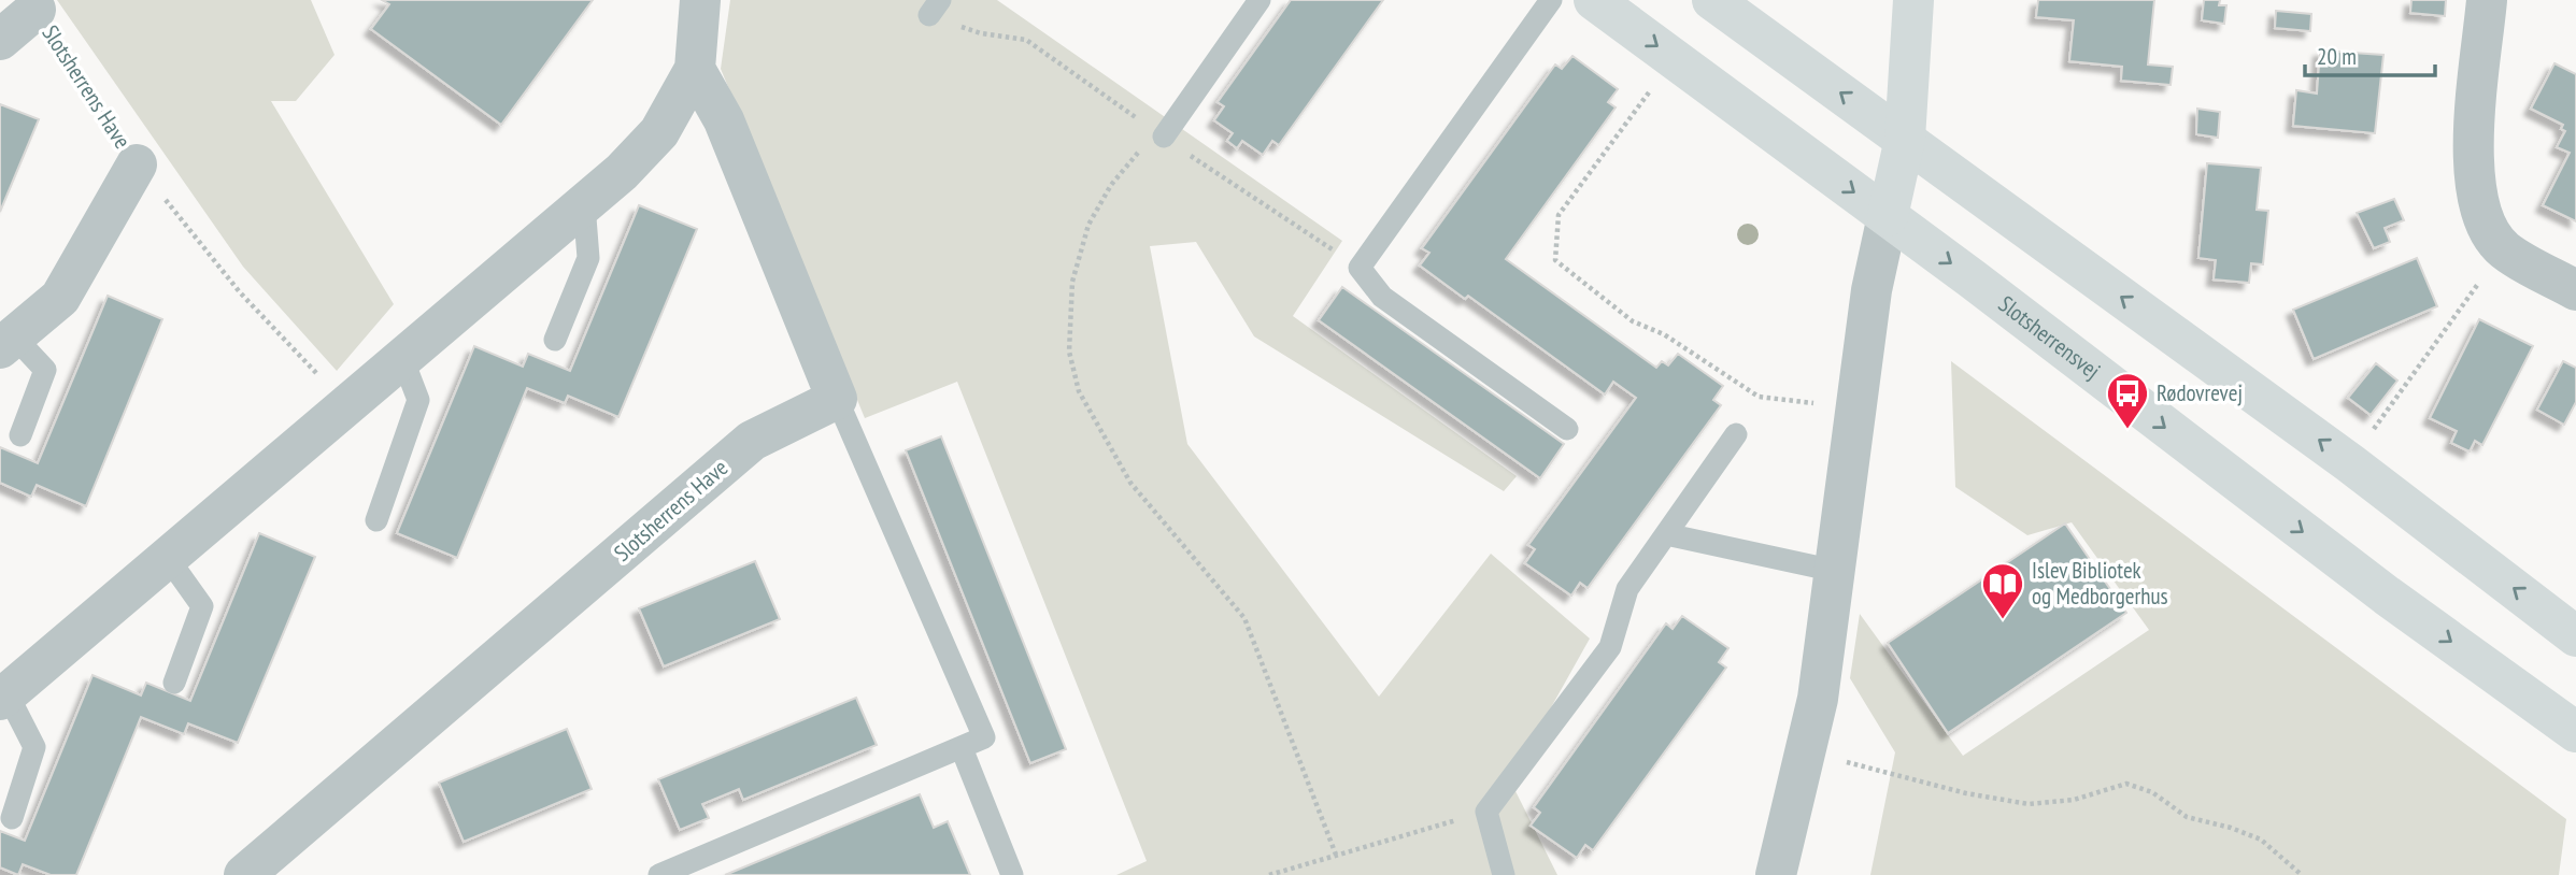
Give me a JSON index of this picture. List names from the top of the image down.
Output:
{
  "streets": {
    "street": ["Slotsherrens Have", "Slotsherrensvej"]
  },
  "places": {
    "bus stop": ["Rødovrevej"],
    "library": ["Islev Bibliotek og Medborgerhus"]
  },
  "scale_bar": "20 m"
}
